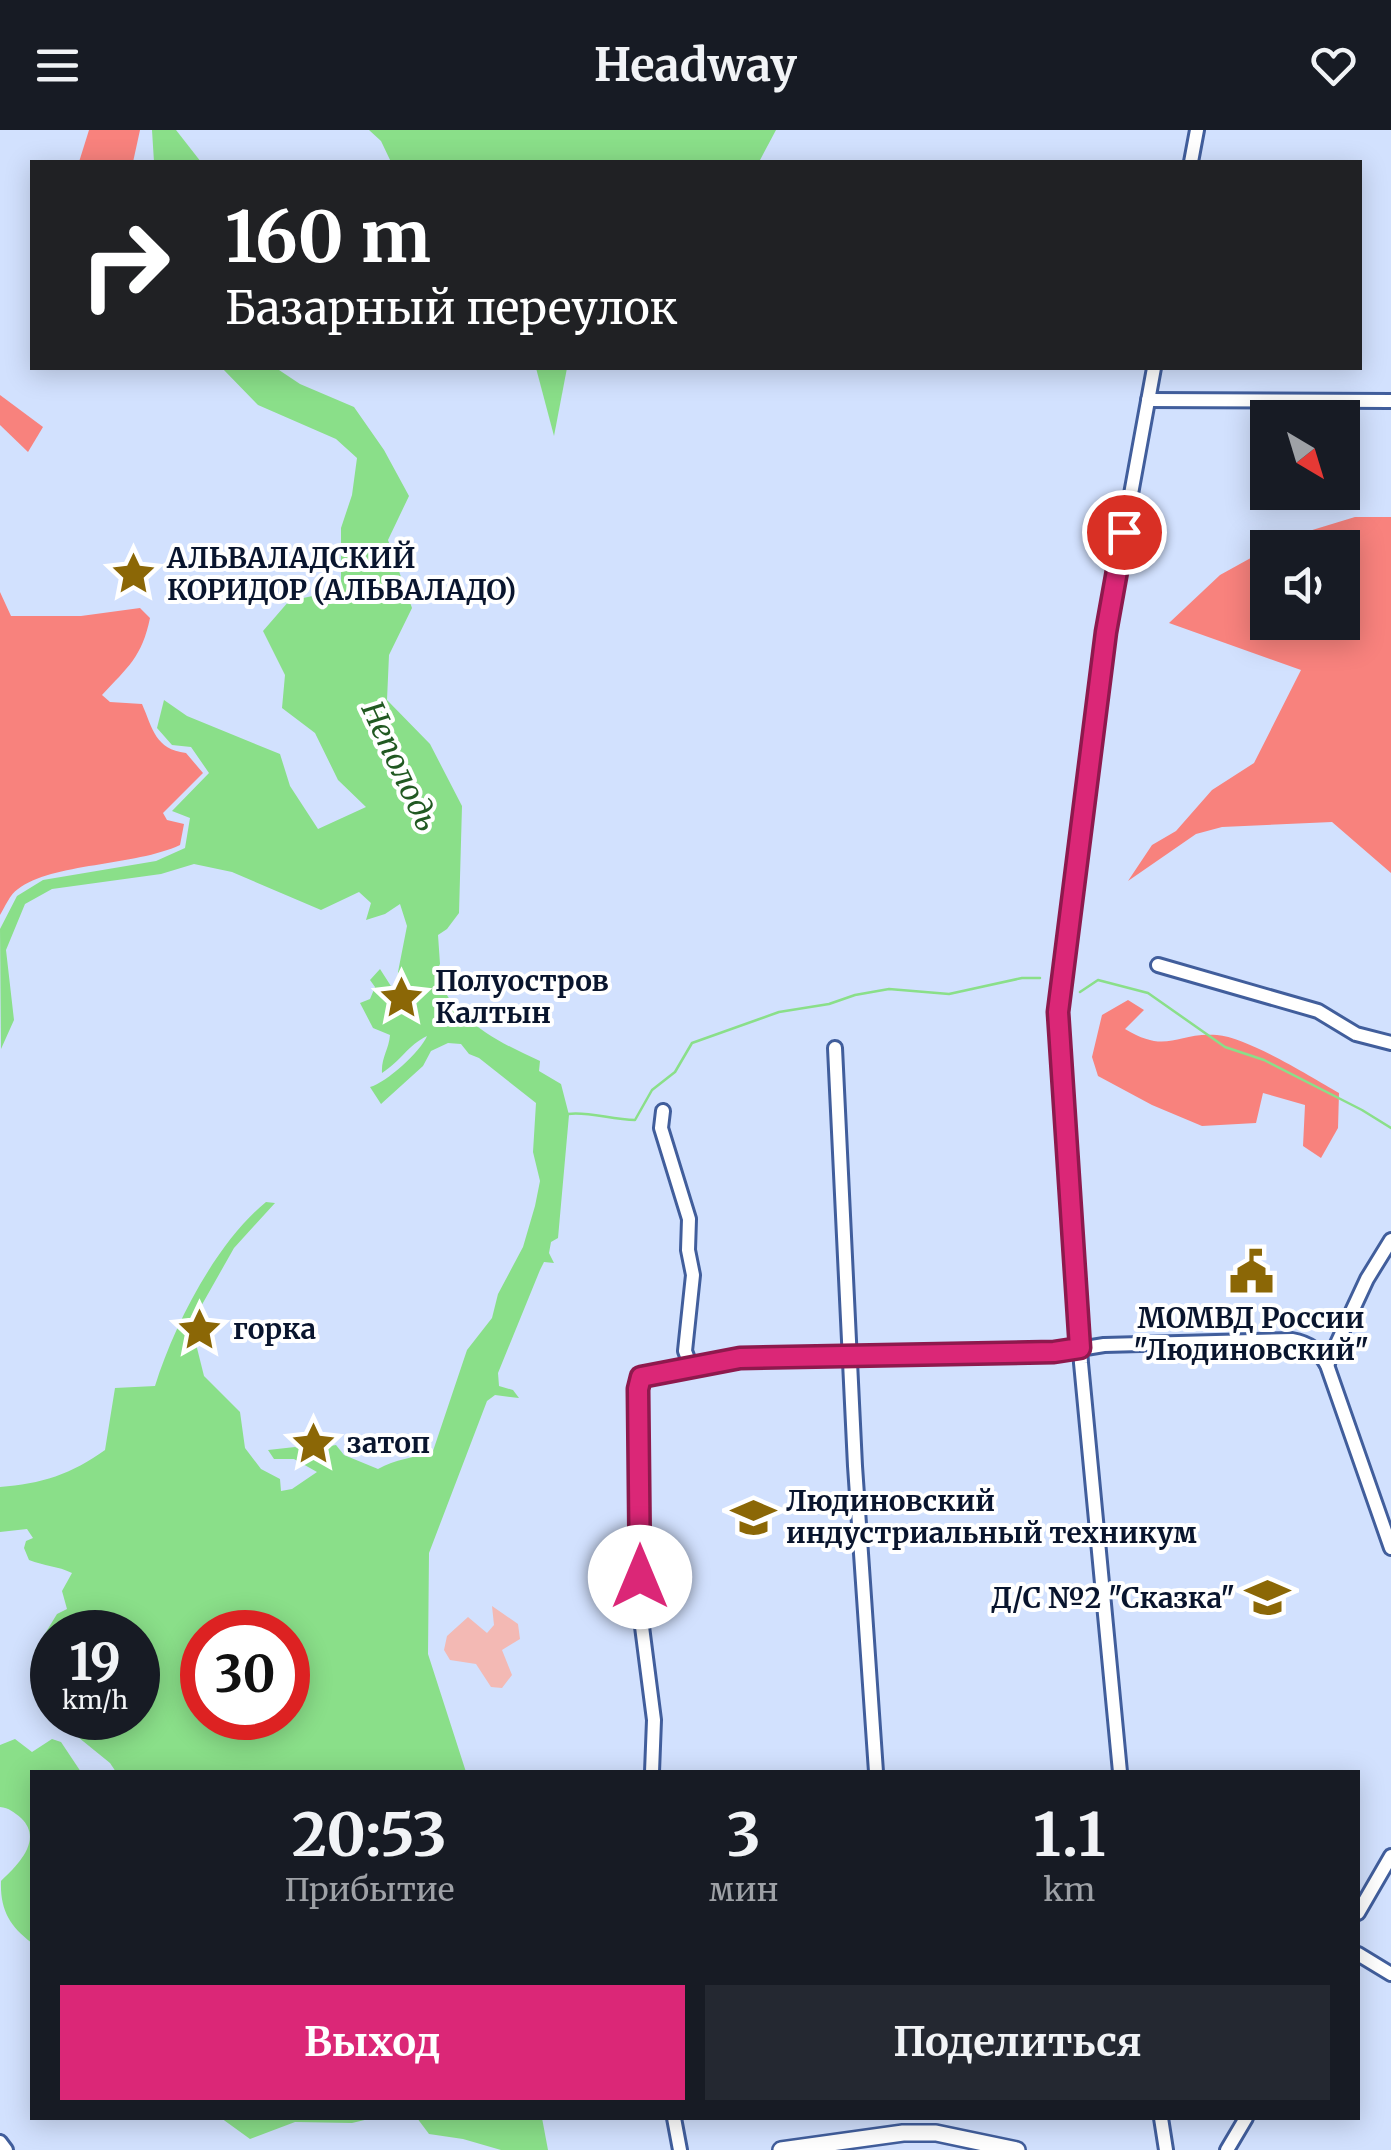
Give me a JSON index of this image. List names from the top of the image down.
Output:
{
  "water": ["Неполодь"],
  "places": {
    "place": [
      "АЛЬВАЛАДСКИЙ КОРИДОР (АЛЬВАЛАДО)",
      "Полуостров Калтын",
      "горка",
      "затоп"
    ],
    "public building": ["МОМВД России \"Людиновский\""],
    "school or university": ["Людиновский индустриальный техникум", "Д/С №2 \"Сказка\""]
  },
  "north": "bottom right",
  "page": {
    "header": "Headway",
    "turn": ["160 m", "Базарный переулок"],
    "speed": "19 km/h",
    "limit": "30",
    "eta": [
      "20:53",
      "Прибытие",
      "3",
      "мин",
      "1.1",
      "km"
    ],
    "buttons": ["Выход", "Поделиться"]
  }
}
